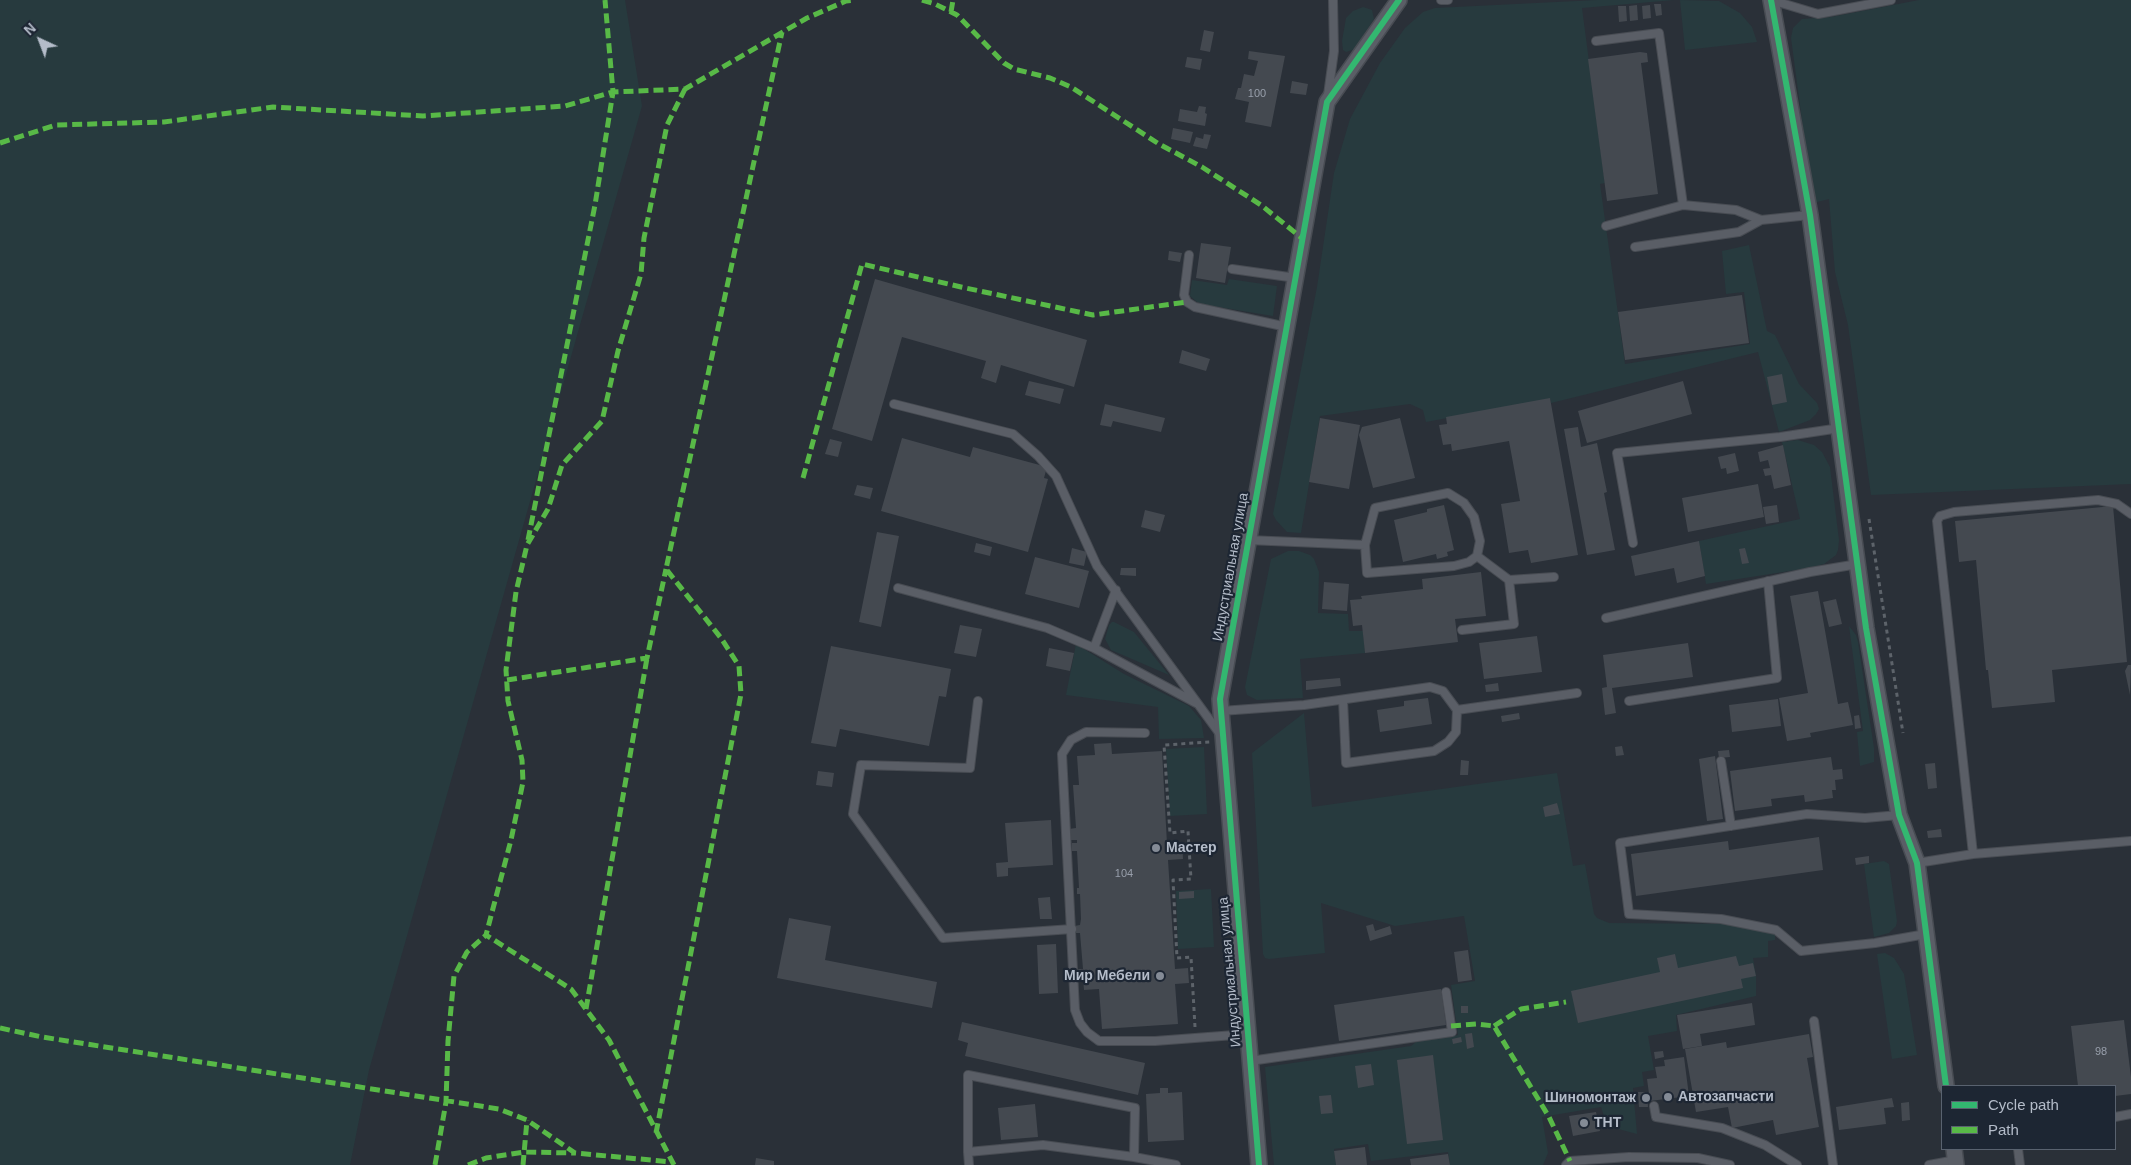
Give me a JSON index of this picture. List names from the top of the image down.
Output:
{
  "streets": {
    "street": ["Индустриальная улица"]
  },
  "places": [
    "Мастер",
    "Мир Мебели",
    "Автозапчасти",
    "Шиномонтаж",
    "ТНТ"
  ],
  "house_numbers": ["100", "104", "98"],
  "legend": ["Cycle path", "Path"],
  "north": "top left"
}
